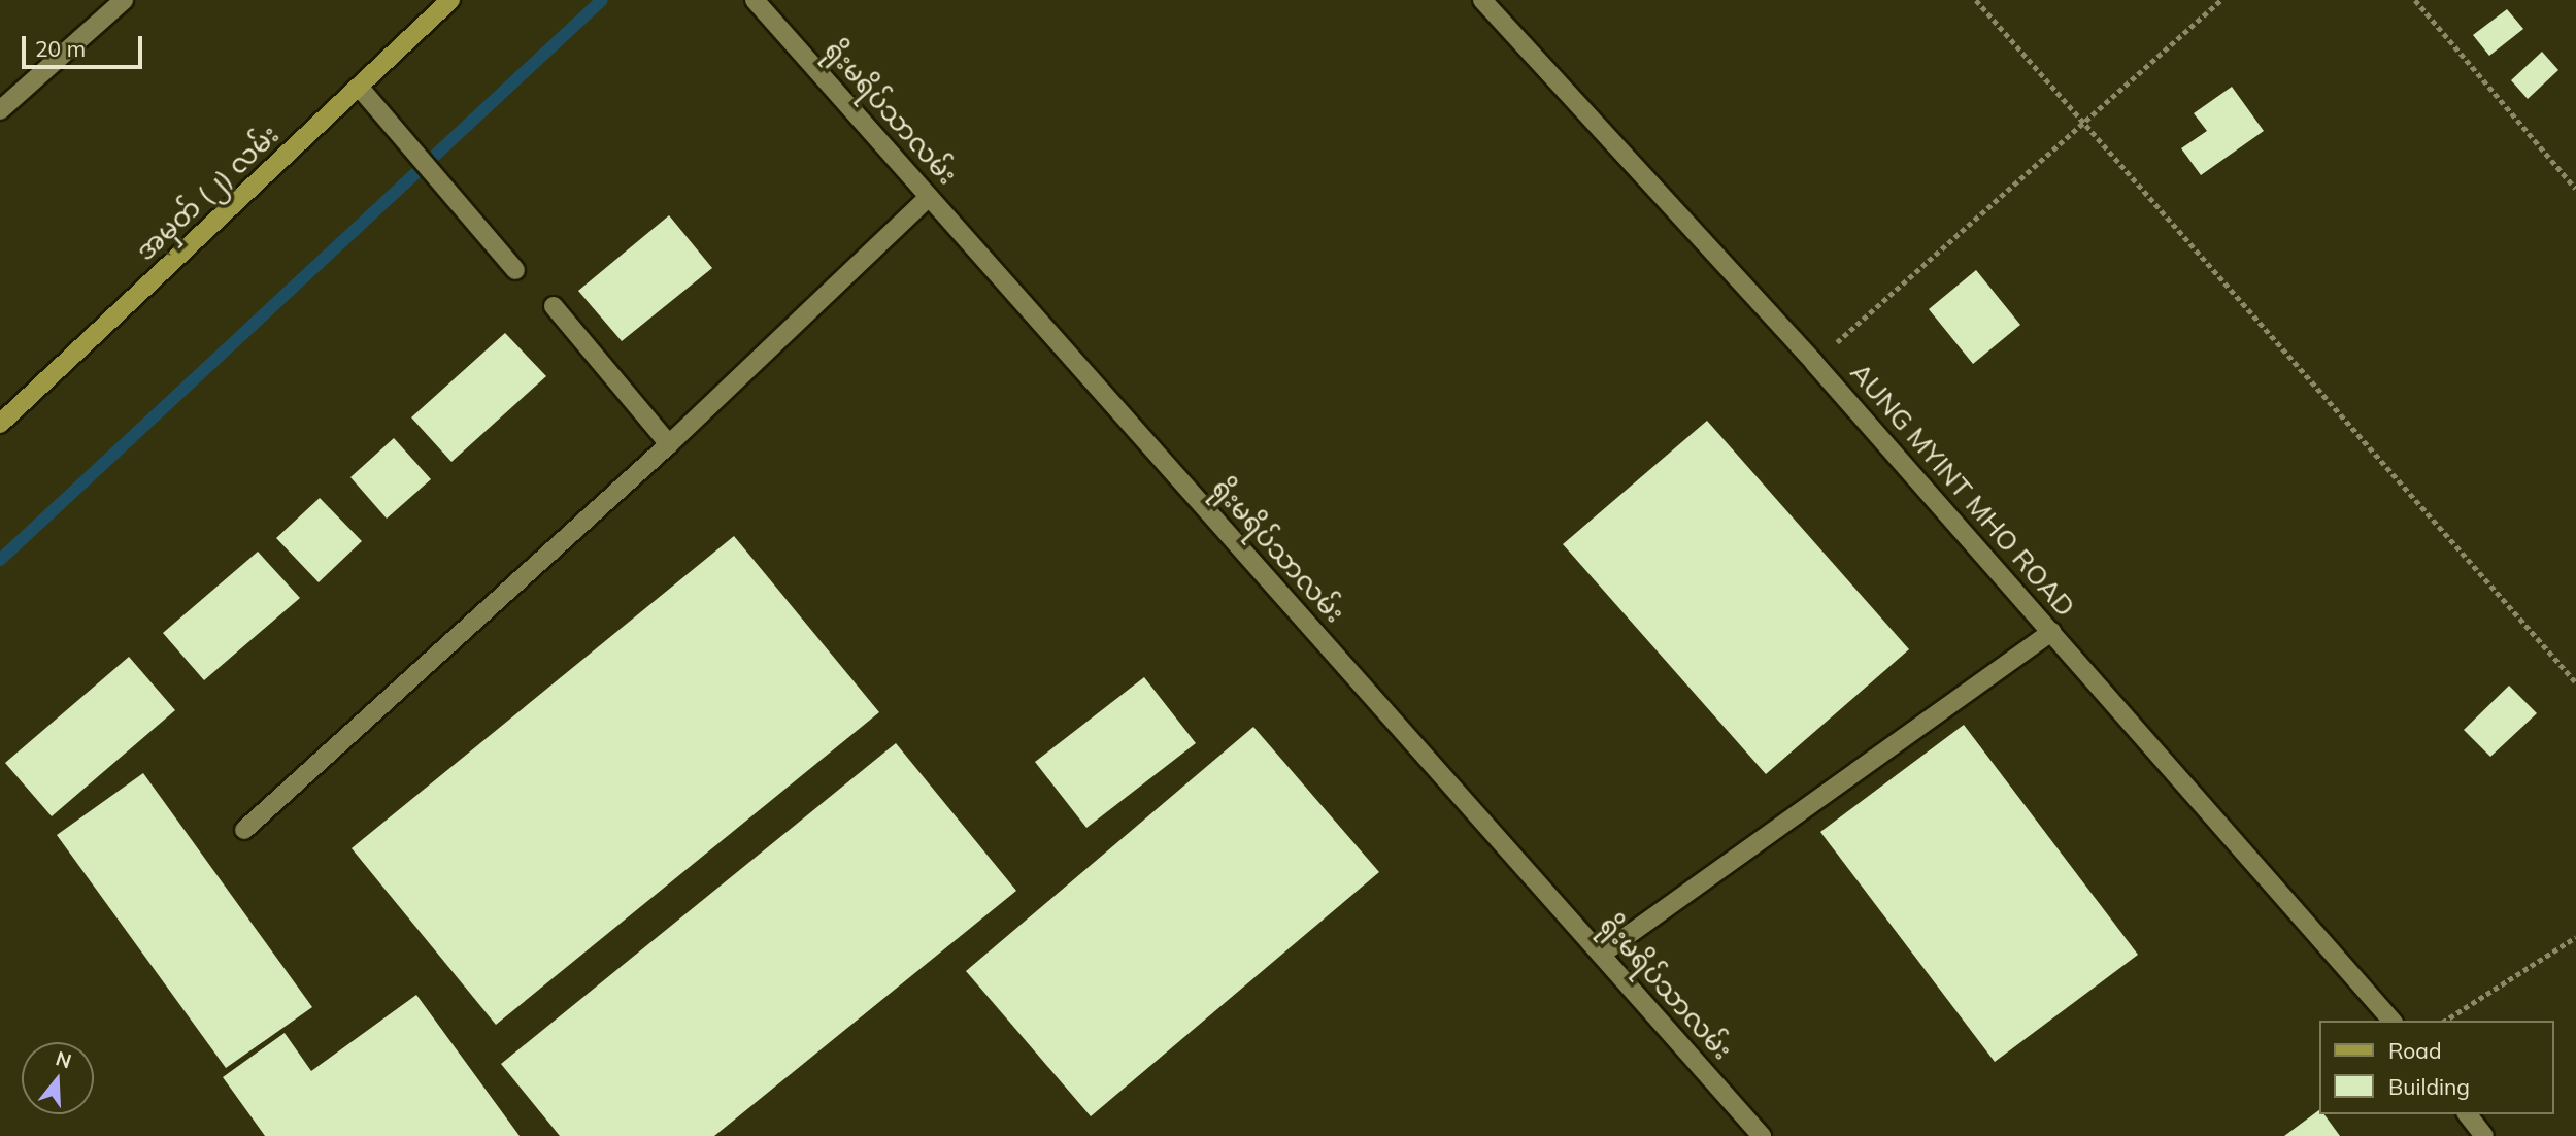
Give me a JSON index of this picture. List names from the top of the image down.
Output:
{
  "streets": {
    "main road": ["အမှတ် (၂) လမ်း"],
    "street": ["ရိုးမရိပ်သာလမ်း", "AUNG MYINT MHO ROAD"]
  },
  "legend": ["Road", "Building"],
  "scale_bar": "20 m",
  "north": "top"
}
